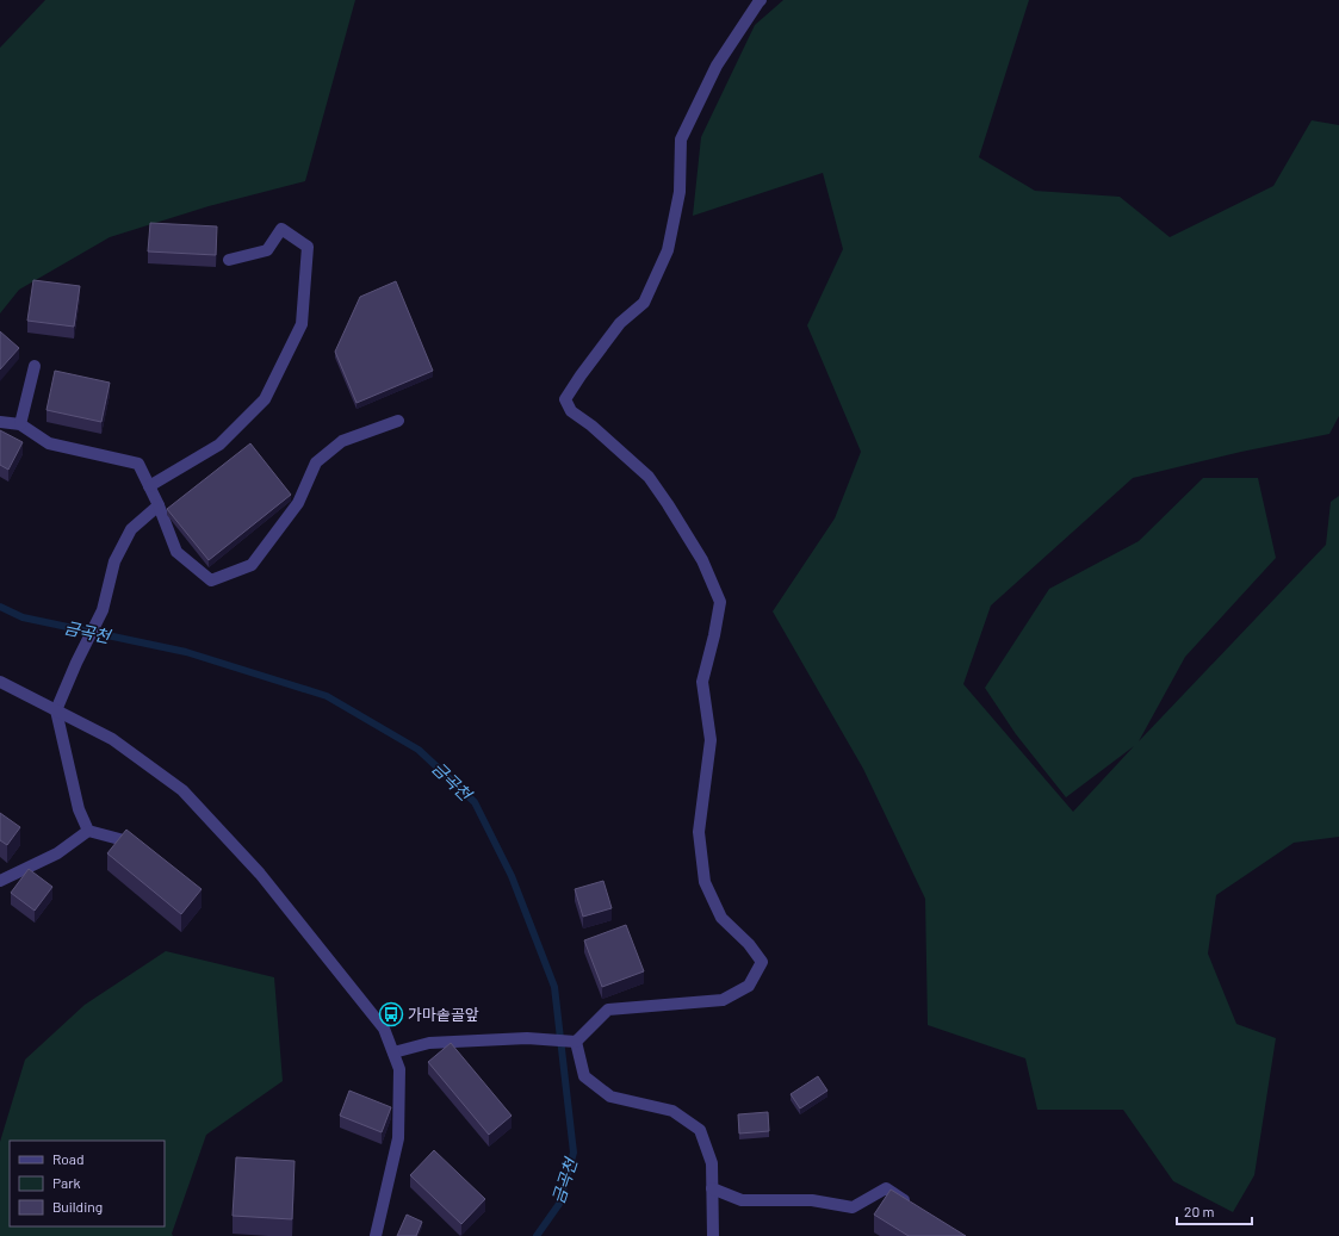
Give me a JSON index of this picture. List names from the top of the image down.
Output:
{
  "water": ["금곡천"],
  "places": {
    "bus stop": ["가마솥골앞"]
  },
  "legend": ["Road", "Park", "Building"],
  "scale_bar": "20 m"
}
